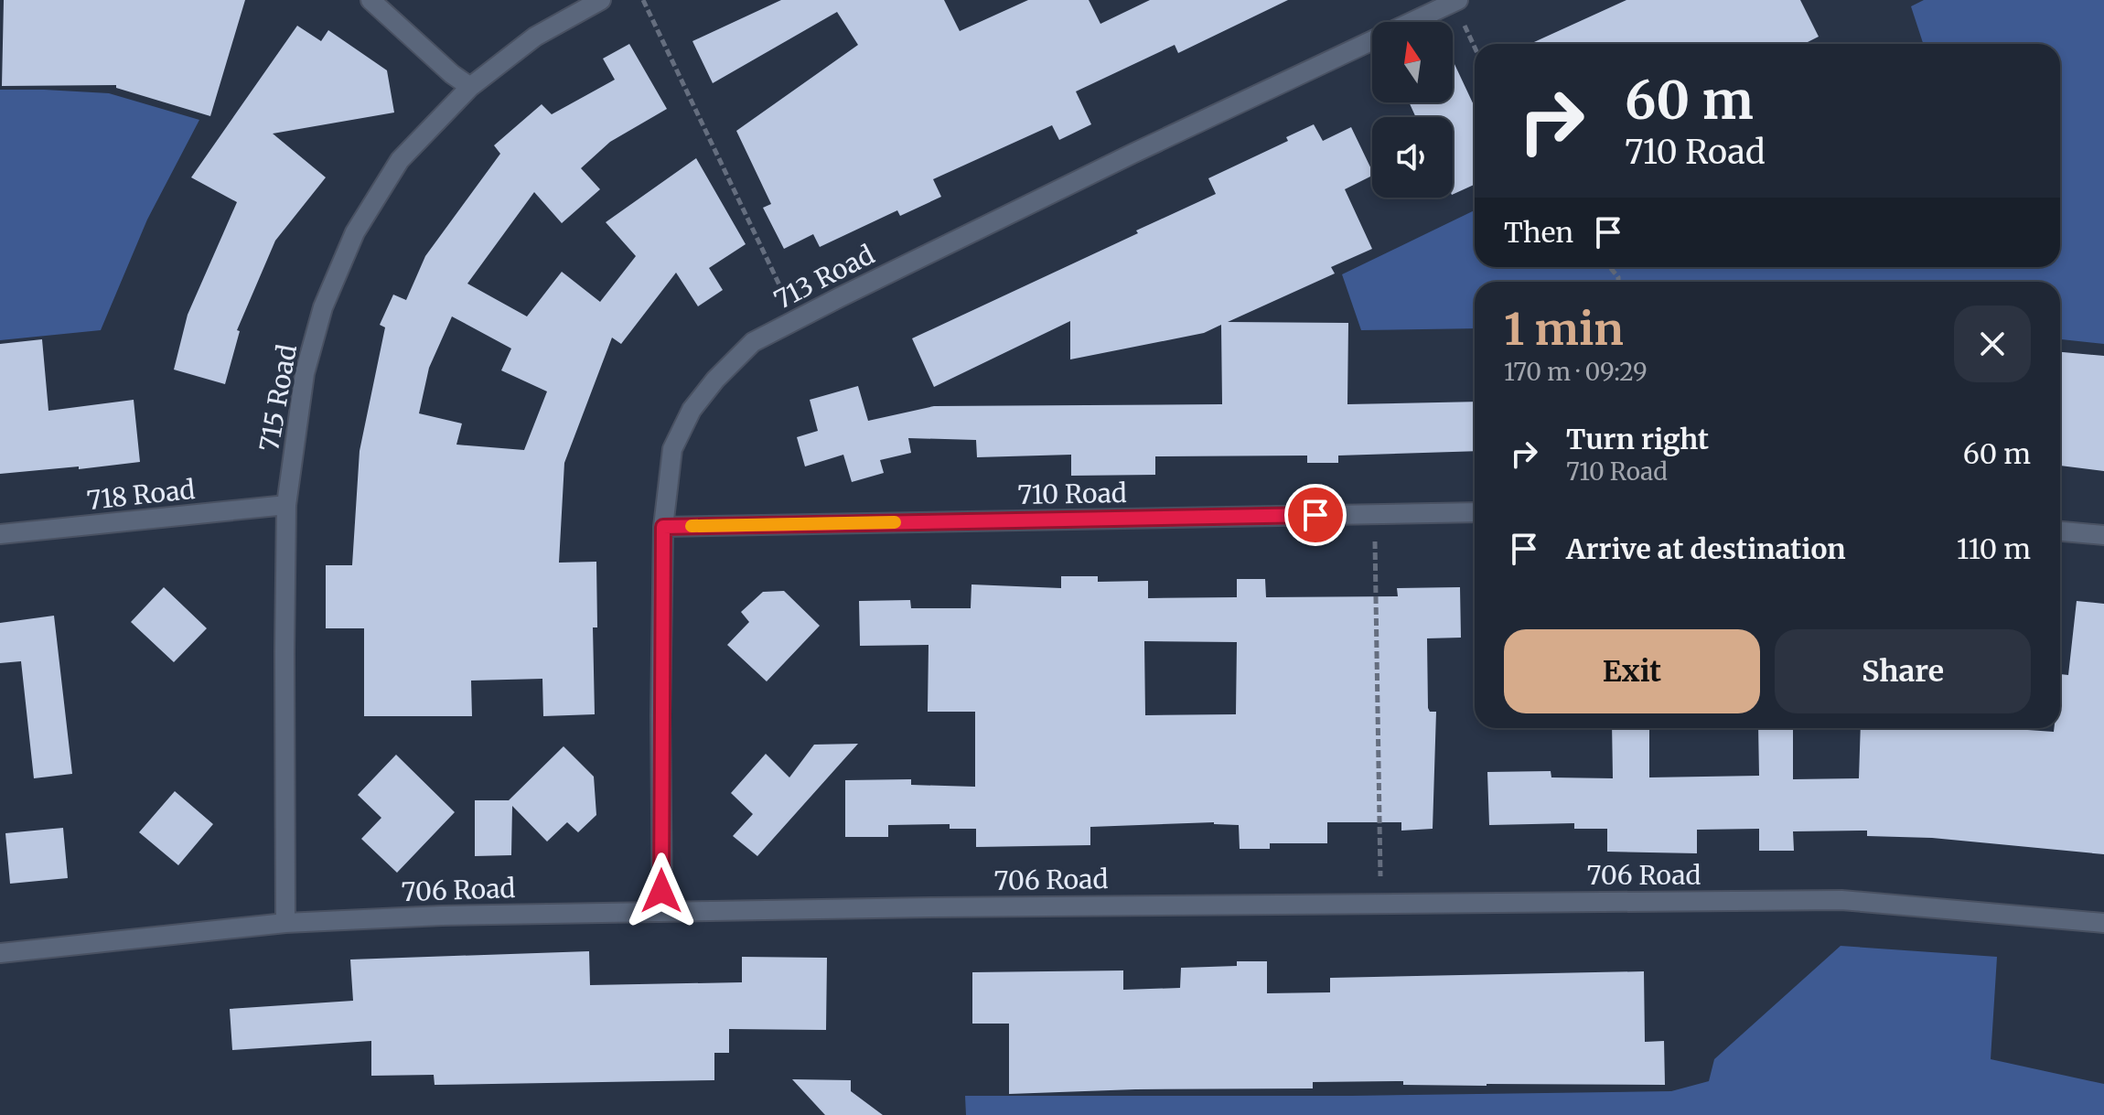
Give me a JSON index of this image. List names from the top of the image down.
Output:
{
  "streets": {
    "street": [
      "713 Road",
      "715 Road",
      "710 Road",
      "718 Road",
      "706 Road"
    ]
  },
  "crossings": [
    ["713 Road", "710 Road"],
    ["713 Road", "706 Road"],
    ["715 Road", "718 Road"],
    ["715 Road", "706 Road"]
  ],
  "north": "top",
  "page": {
    "turn": ["60 m", "710 Road"],
    "then": "Then",
    "heading": ["1 min", "170 m · 09:29"],
    "list": [
      {
        "name": "Turn right",
        "note": "710 Road",
        "value": "60 m"
      },
      {
        "name": "Arrive at destination",
        "value": "110 m"
      }
    ],
    "buttons": ["Exit", "Share"]
  }
}
